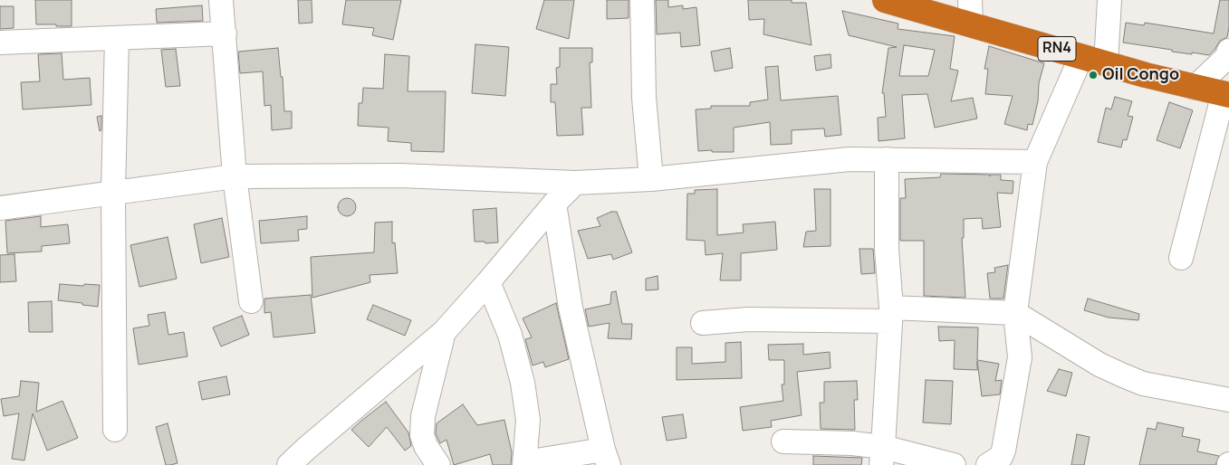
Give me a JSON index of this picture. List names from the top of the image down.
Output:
{
  "streets": {
    "highway": ["RN4"]
  },
  "places": ["Oil Congo"]
}
